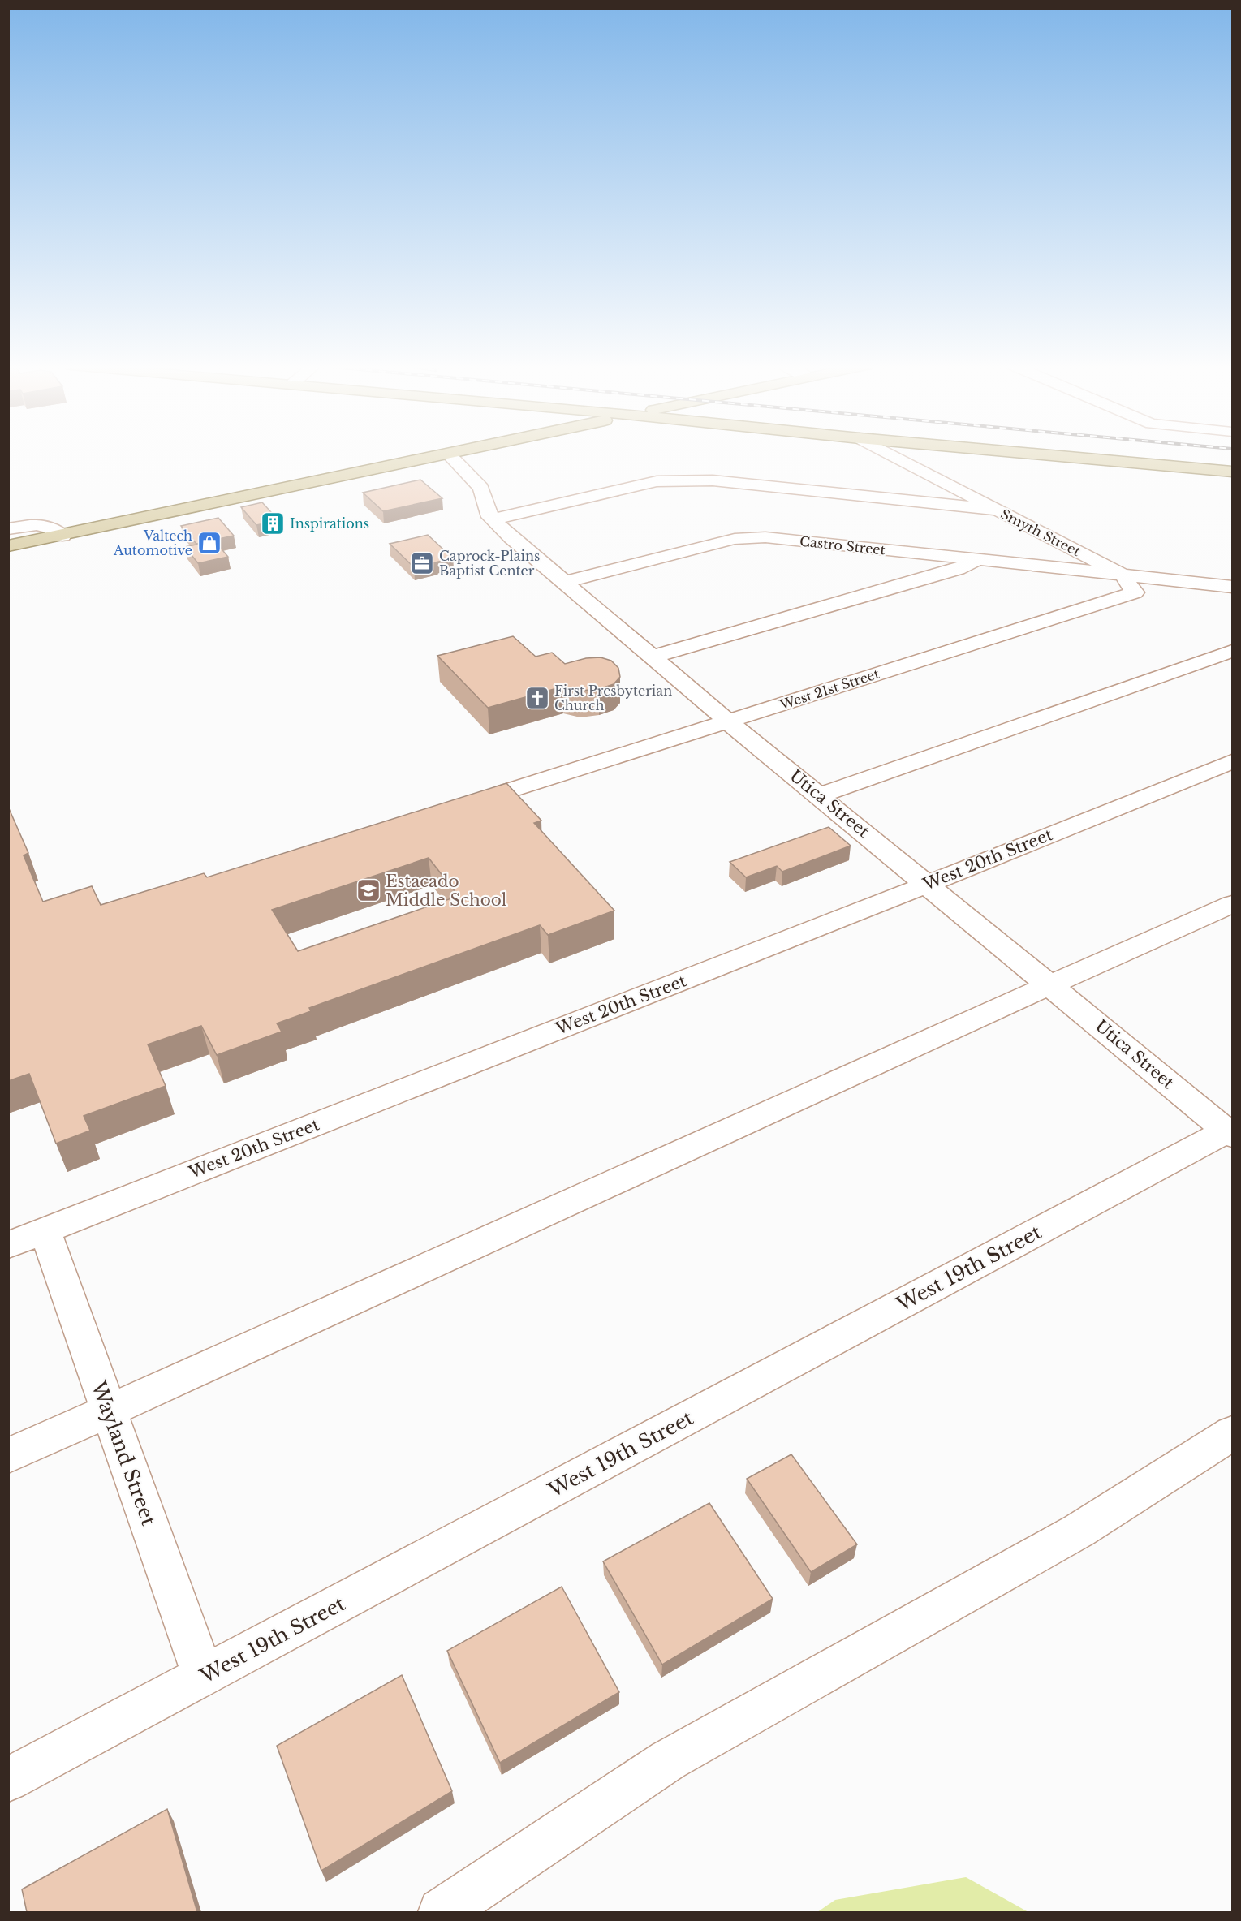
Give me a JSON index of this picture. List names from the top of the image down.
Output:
{
  "streets": {
    "street": [
      "Smyth Street",
      "Castro Street",
      "West 21st Street",
      "Utica Street",
      "West 20th Street",
      "West 19th Street",
      "Wayland Street"
    ]
  },
  "crossings": [
    ["Smyth Street", "Castro Street"],
    ["Smyth Street", "West 21st Street"],
    ["Castro Street", "West 21st Street"],
    ["Castro Street", "Utica Street"],
    ["West 21st Street", "Utica Street"],
    ["Utica Street", "West 20th Street"],
    ["Utica Street", "West 19th Street"],
    ["West 20th Street", "Wayland Street"],
    ["West 19th Street", "Wayland Street"]
  ],
  "places": {
    "building": ["Inspirations"],
    "shop": ["Valtech Automotive"],
    "office": ["Caprock-Plains Baptist Center"],
    "church": ["First Presbyterian Church"],
    "school or university": ["Estacado Middle School"]
  }
}
